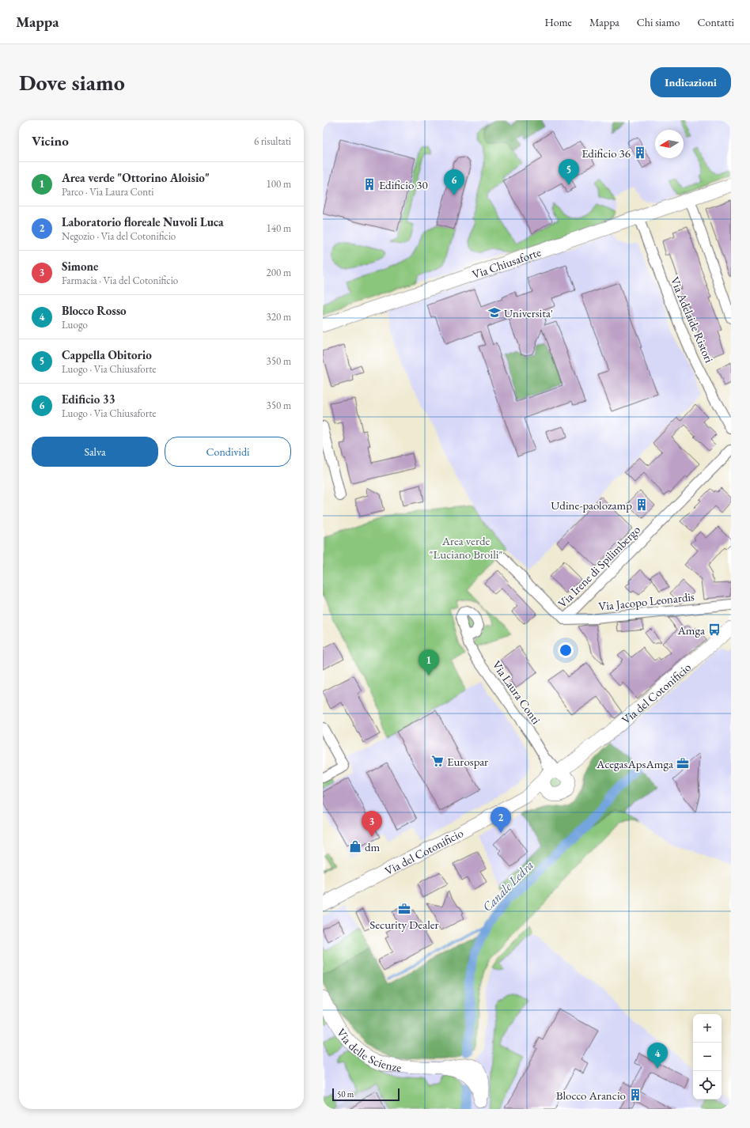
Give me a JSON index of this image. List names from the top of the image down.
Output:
{
  "streets": {
    "street": [
      "Via Chiusaforte",
      "Via Adelaide Ristori",
      "Via Irene di Spilimbergo",
      "Via Jacopo Leonardis",
      "Via Laura Conti",
      "Via del Cotonificio",
      "Via delle Scienze"
    ]
  },
  "crossings": [
    ["Via Chiusaforte", "Via Adelaide Ristori"],
    ["Via Irene di Spilimbergo", "Via Jacopo Leonardis"],
    ["Via Laura Conti", "Via del Cotonificio"]
  ],
  "water": ["Canale Ledra"],
  "parks": ["Area verde \"Luciano Broili\""],
  "places": {
    "building": [
      "Edificio 36",
      "Edificio 30",
      "Udine-paolozamp",
      "Blocco Arancio"
    ],
    "school or university": ["Universita'"],
    "bus stop": ["Amga"],
    "supermarket": ["Eurospar"],
    "office": ["AcegasApsAmga", "Security Dealer"],
    "shop": ["dm"]
  },
  "scale_bar": "50 m",
  "north": "left",
  "page": {
    "header": "Mappa",
    "nav": [
      "Home",
      "Mappa",
      "Chi siamo",
      "Contatti"
    ],
    "buttons": [
      "Indicazioni",
      ["Salva", "Condividi"]
    ],
    "title": "Dove siamo",
    "heading": ["Vicino", "6 risultati"],
    "pins": [
      "5",
      "6",
      "1",
      "2",
      "3",
      "4"
    ],
    "list": [
      {
        "mark": "1",
        "name": "Area verde \"Ottorino Aloisio\"",
        "note": "Parco · Via Laura Conti",
        "value": "100 m"
      },
      {
        "mark": "2",
        "name": "Laboratorio floreale Nuvoli Luca",
        "note": "Negozio · Via del Cotonificio",
        "value": "140 m"
      },
      {
        "mark": "3",
        "name": "Simone",
        "note": "Farmacia · Via del Cotonificio",
        "value": "200 m"
      },
      {
        "mark": "4",
        "name": "Blocco Rosso",
        "note": "Luogo",
        "value": "320 m"
      },
      {
        "mark": "5",
        "name": "Cappella Obitorio",
        "note": "Luogo · Via Chiusaforte",
        "value": "350 m"
      },
      {
        "mark": "6",
        "name": "Edificio 33",
        "note": "Luogo · Via Chiusaforte",
        "value": "350 m"
      }
    ],
    "map_buttons": ["+", "−"],
    "scale": "50 m"
  }
}
